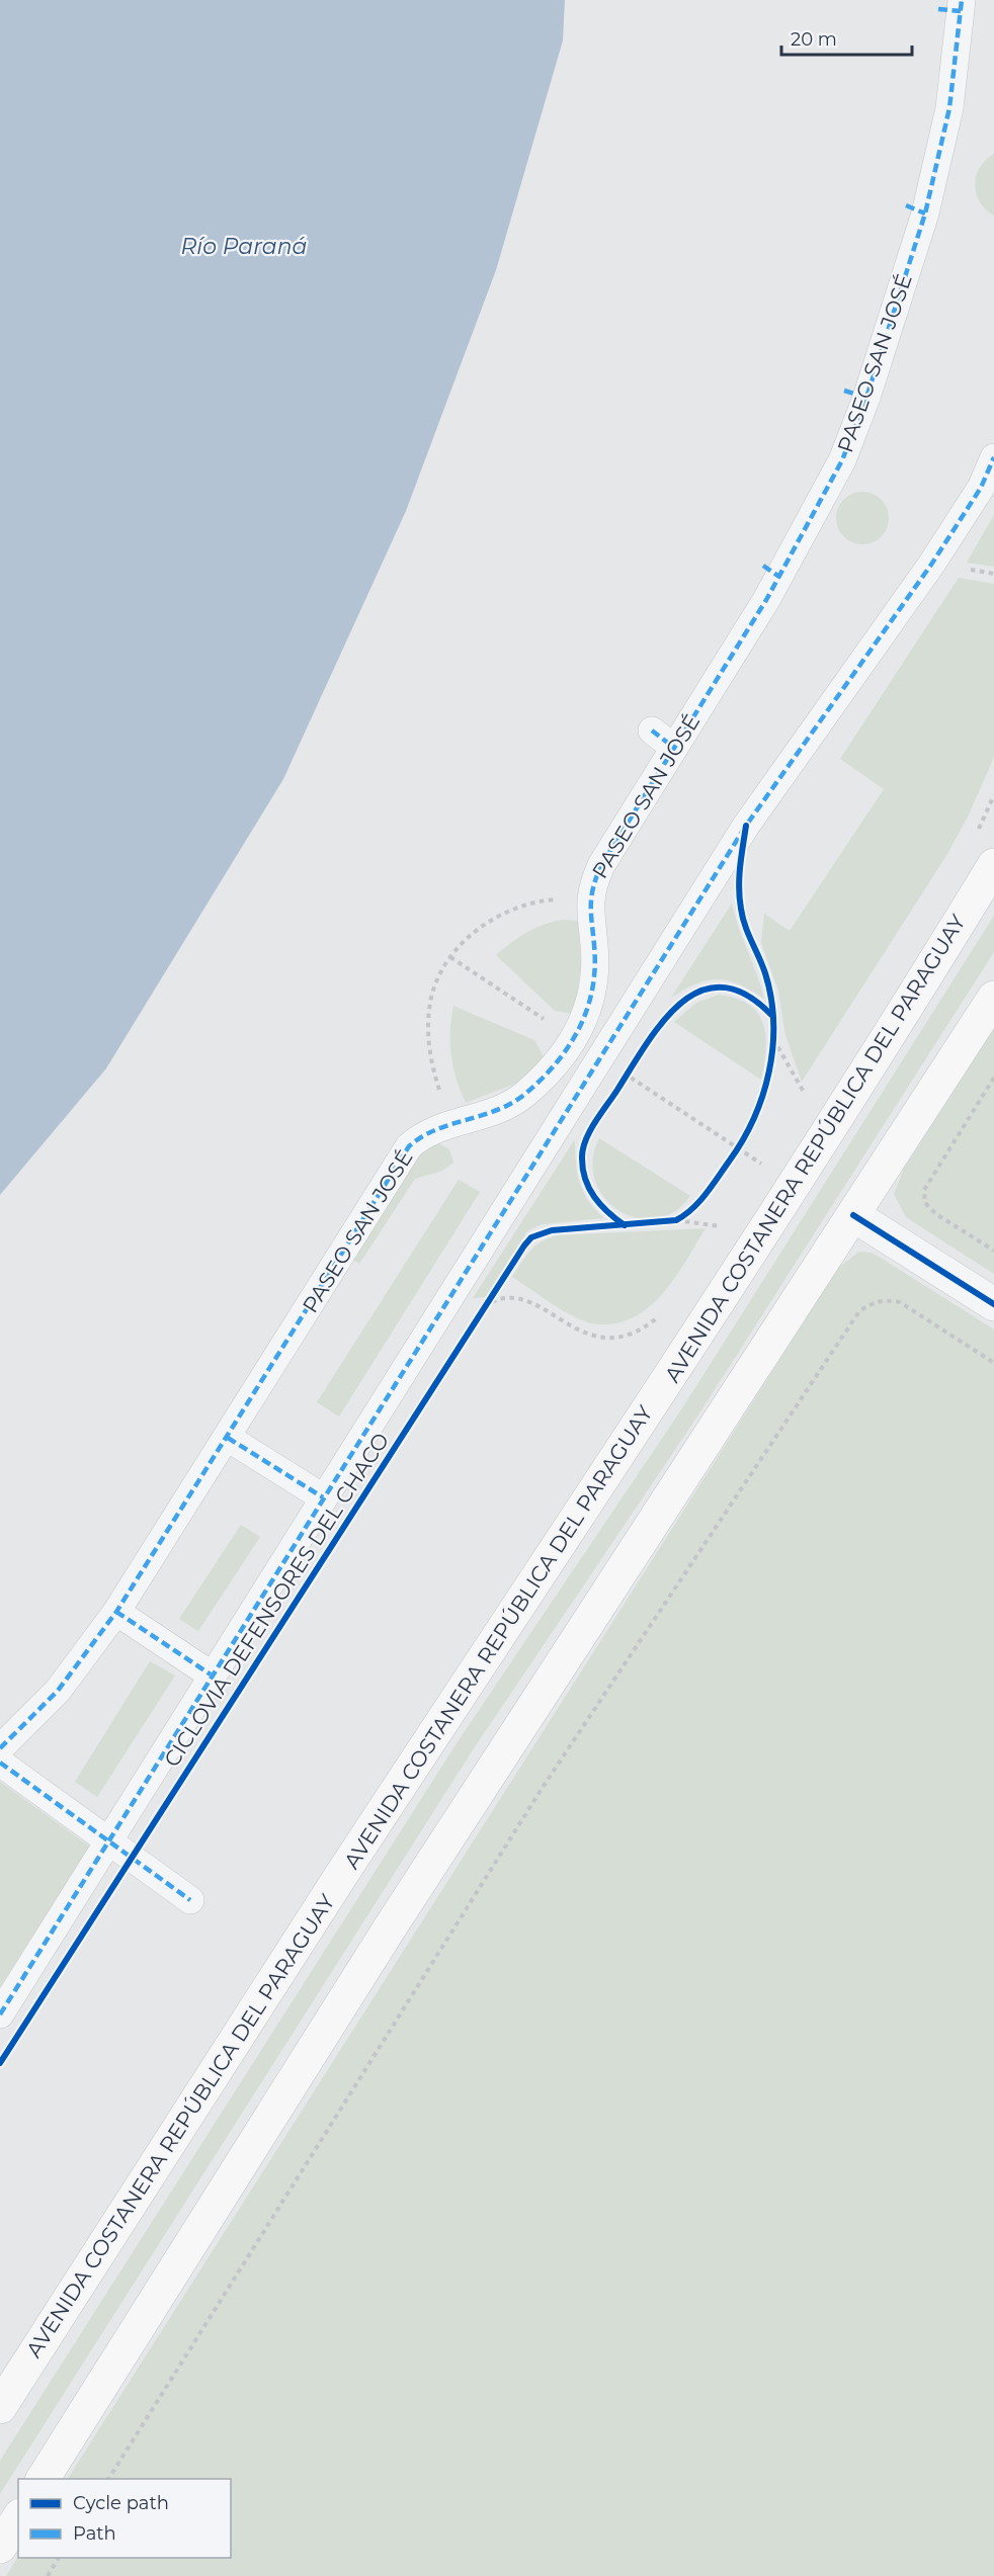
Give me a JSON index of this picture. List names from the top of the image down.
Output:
{
  "streets": {
    "main road": ["AVENIDA COSTANERA REPÚBLICA DEL PARAGUAY"],
    "street": ["PASEO SAN JOSÉ"],
    "cycle path": ["CICLOVIA DEFENSORES DEL CHACO"]
  },
  "water": ["Río Paraná"],
  "legend": ["Cycle path", "Path"],
  "scale_bar": "20 m"
}
